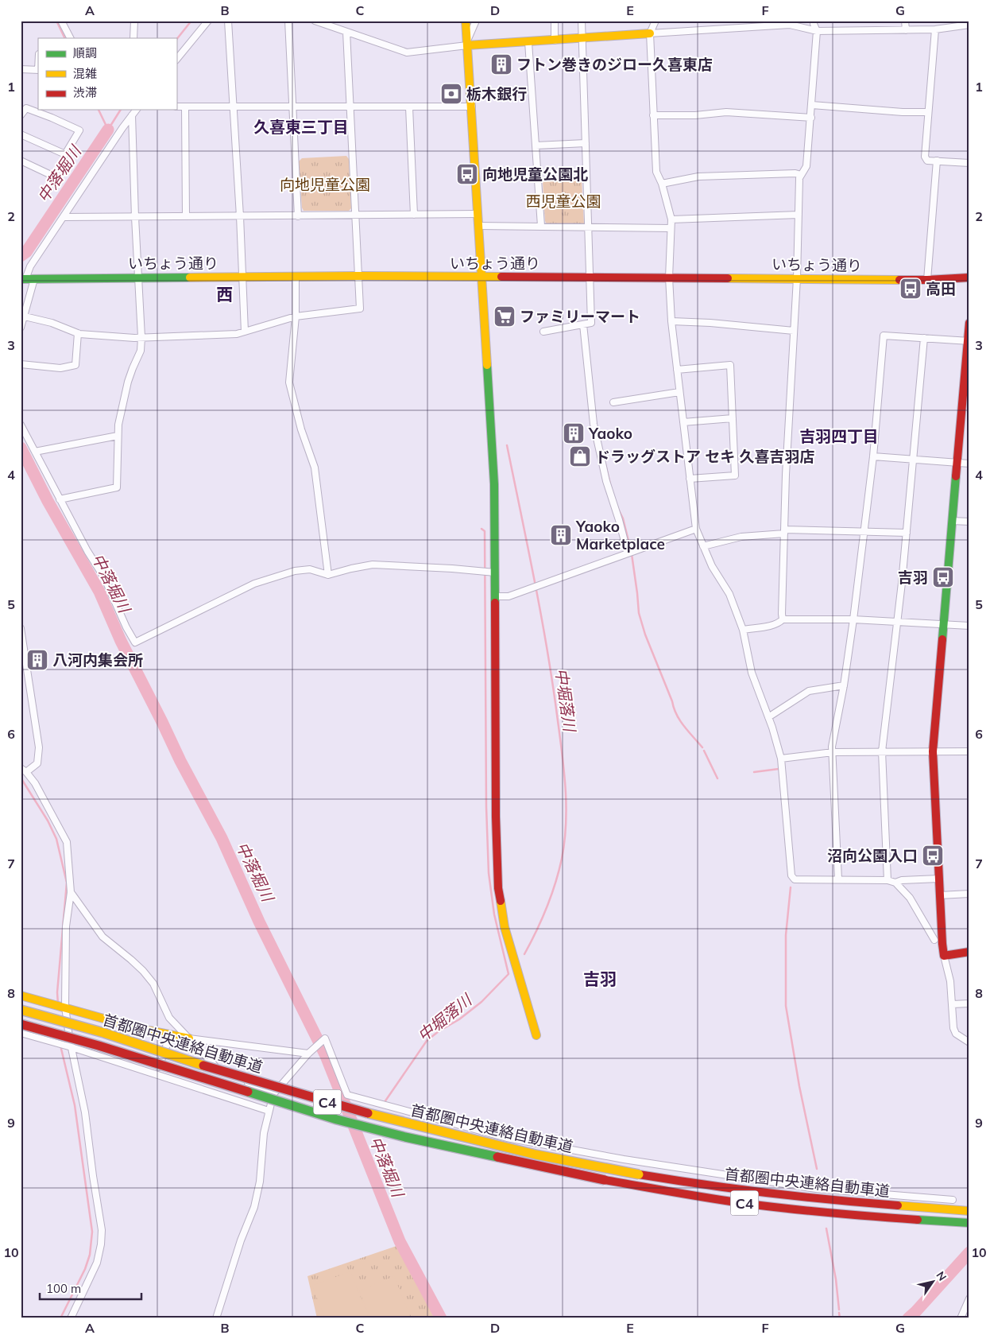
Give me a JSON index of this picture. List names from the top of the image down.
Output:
{
  "streets": {
    "main road": ["いちょう通り", "首都圏中央連絡自動車道", "C4"]
  },
  "districts": [
    "久喜東三丁目",
    "西",
    "吉羽四丁目",
    "吉羽"
  ],
  "water": ["中落堀川", "中堀落川"],
  "parks": ["向地児童公園", "西児童公園"],
  "places": {
    "building": [
      "フトン巻きのジロー久喜東店",
      "Yaoko",
      "Yaoko Marketplace",
      "八河内集会所"
    ],
    "bank": ["栃木銀行"],
    "bus stop": [
      "向地児童公園北",
      "高田",
      "吉羽",
      "沼向公園入口"
    ],
    "supermarket": ["ファミリーマート"],
    "shop": ["ドラッグストア セキ 久喜吉羽店"]
  },
  "legend": ["順調", "混雑", "渋滞"],
  "scale_bar": "100 m",
  "north": "top right",
  "grid": {
    "columns": [
      "A",
      "B",
      "C",
      "D",
      "E",
      "F",
      "G"
    ],
    "rows": [
      "1",
      "2",
      "3",
      "4",
      "5",
      "6",
      "7",
      "8",
      "9",
      "10"
    ]
  }
}
